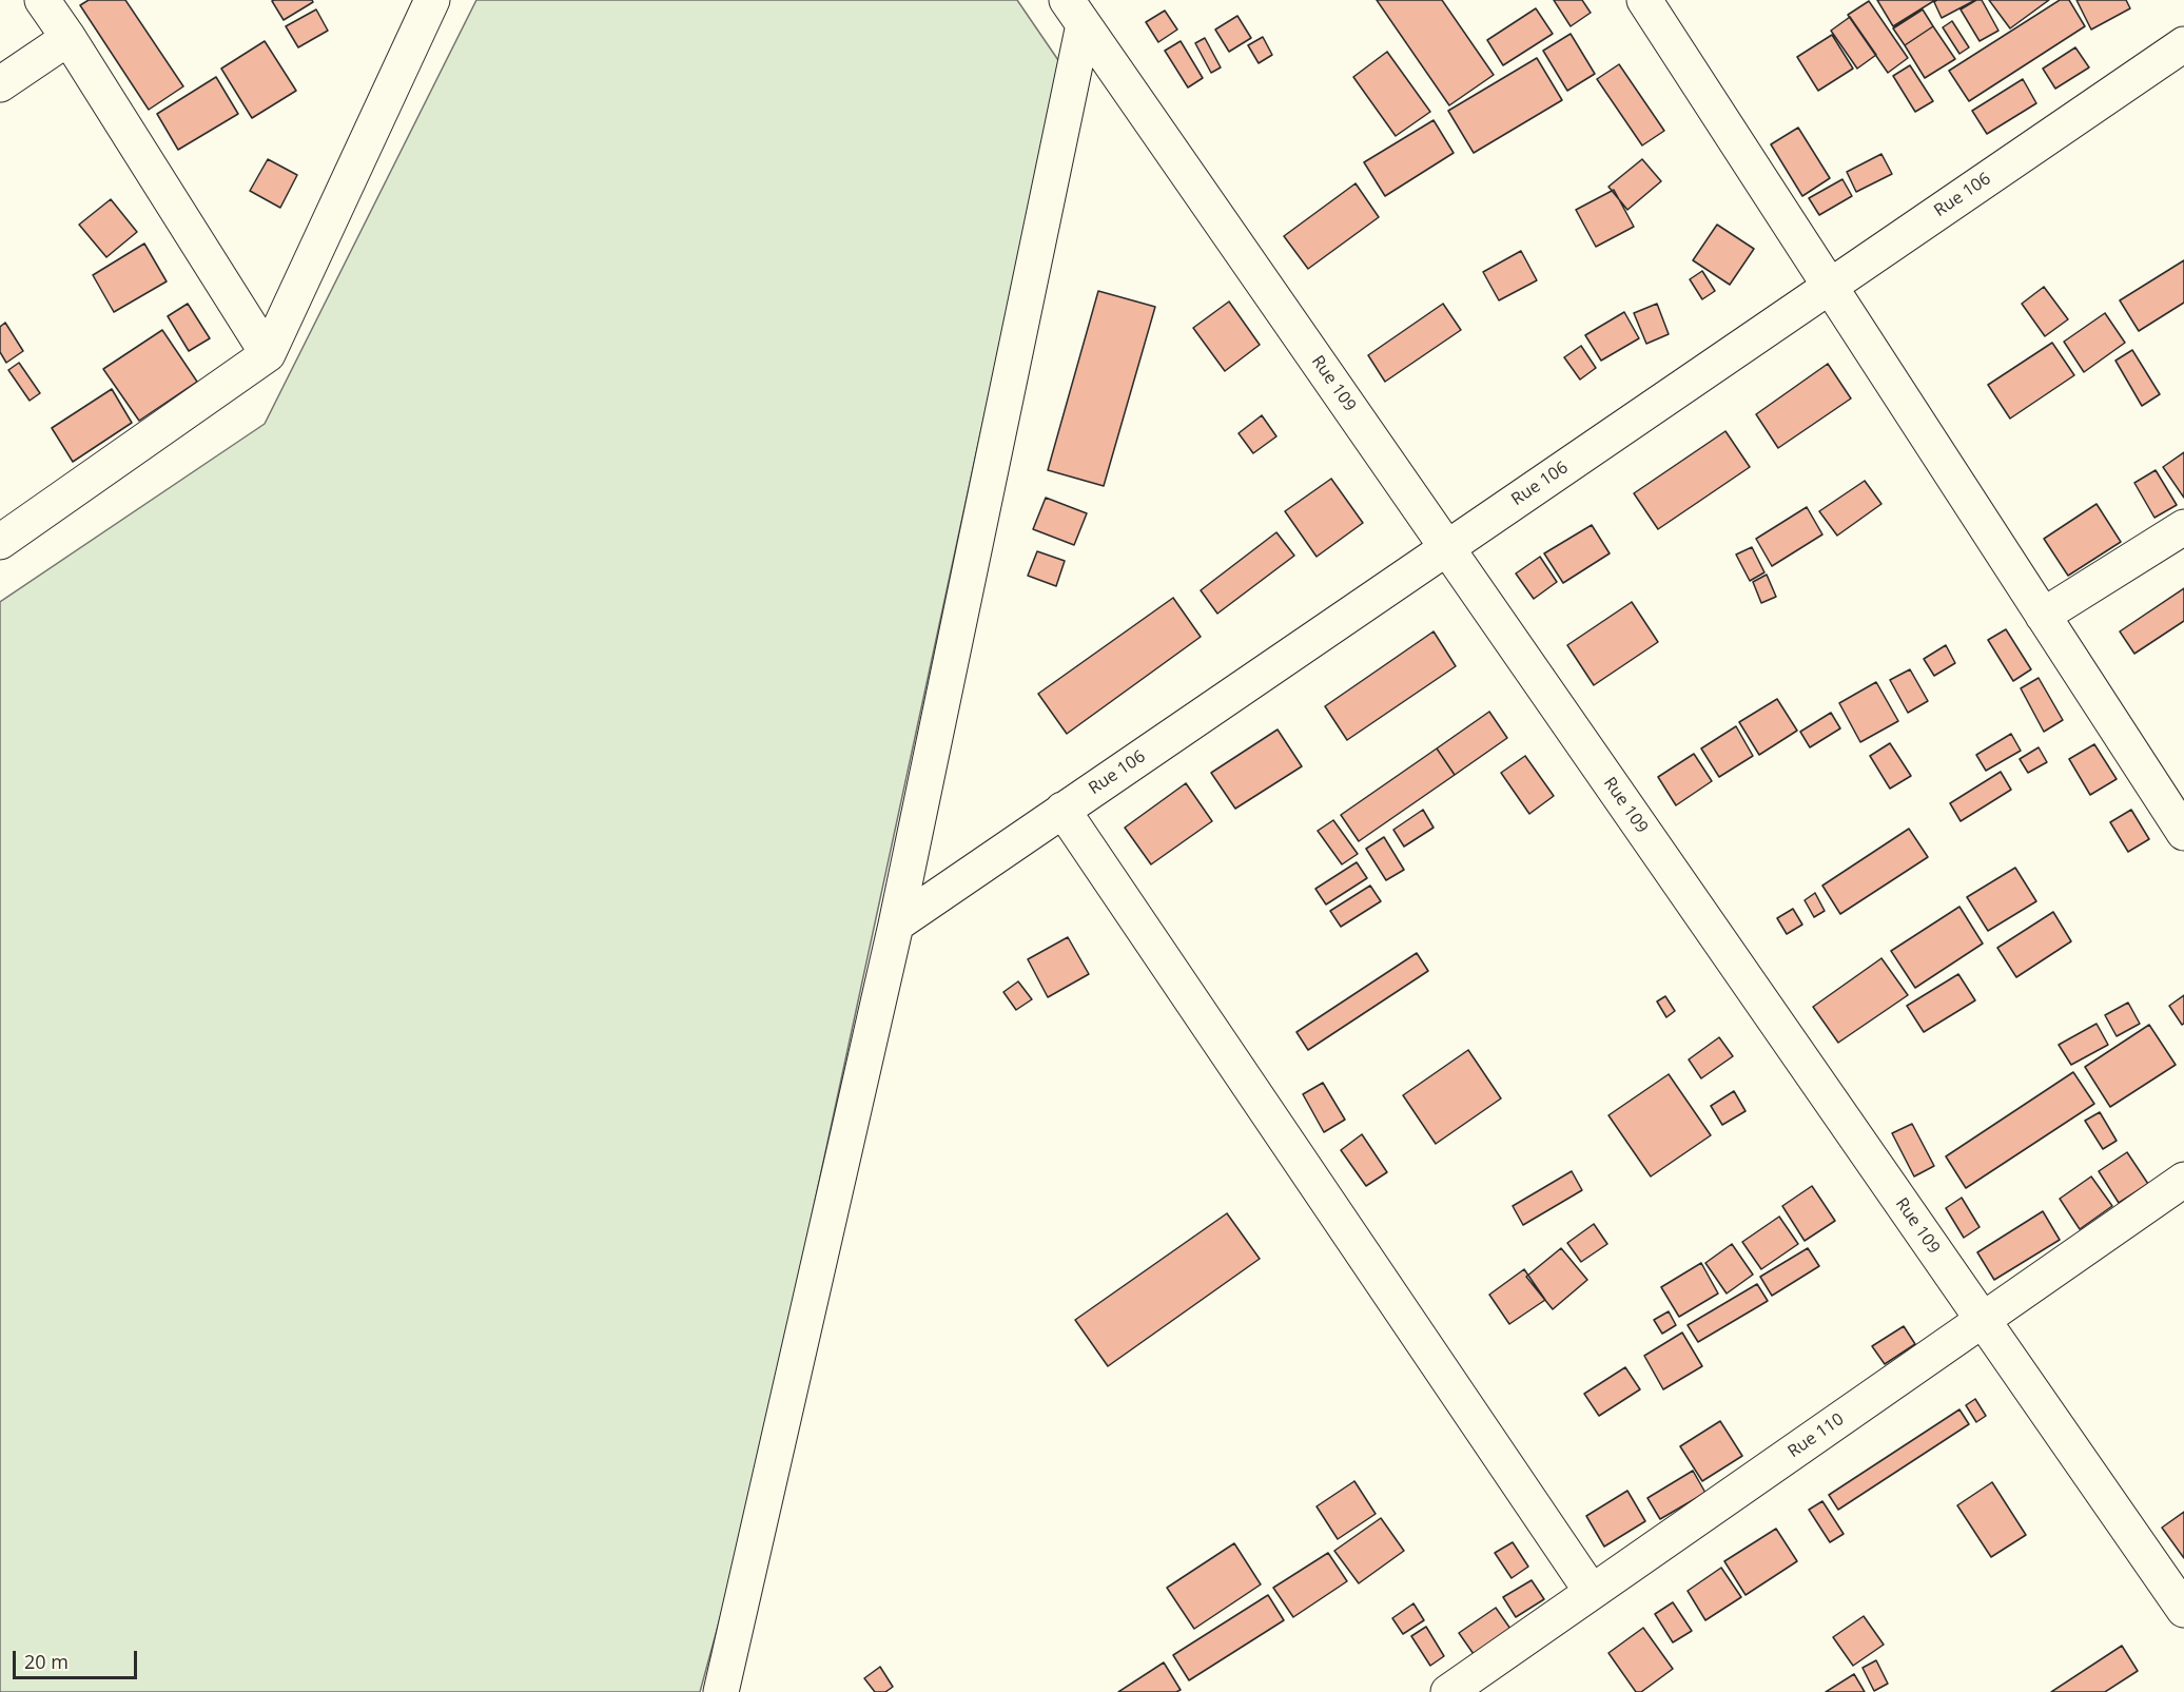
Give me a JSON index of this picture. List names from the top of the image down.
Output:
{
  "streets": {
    "street": ["Rue 106", "Rue 109", "Rue 110"]
  },
  "crossings": [
    ["Rue 106", "Rue 109"],
    ["Rue 109", "Rue 110"]
  ],
  "scale_bar": "20 m"
}
